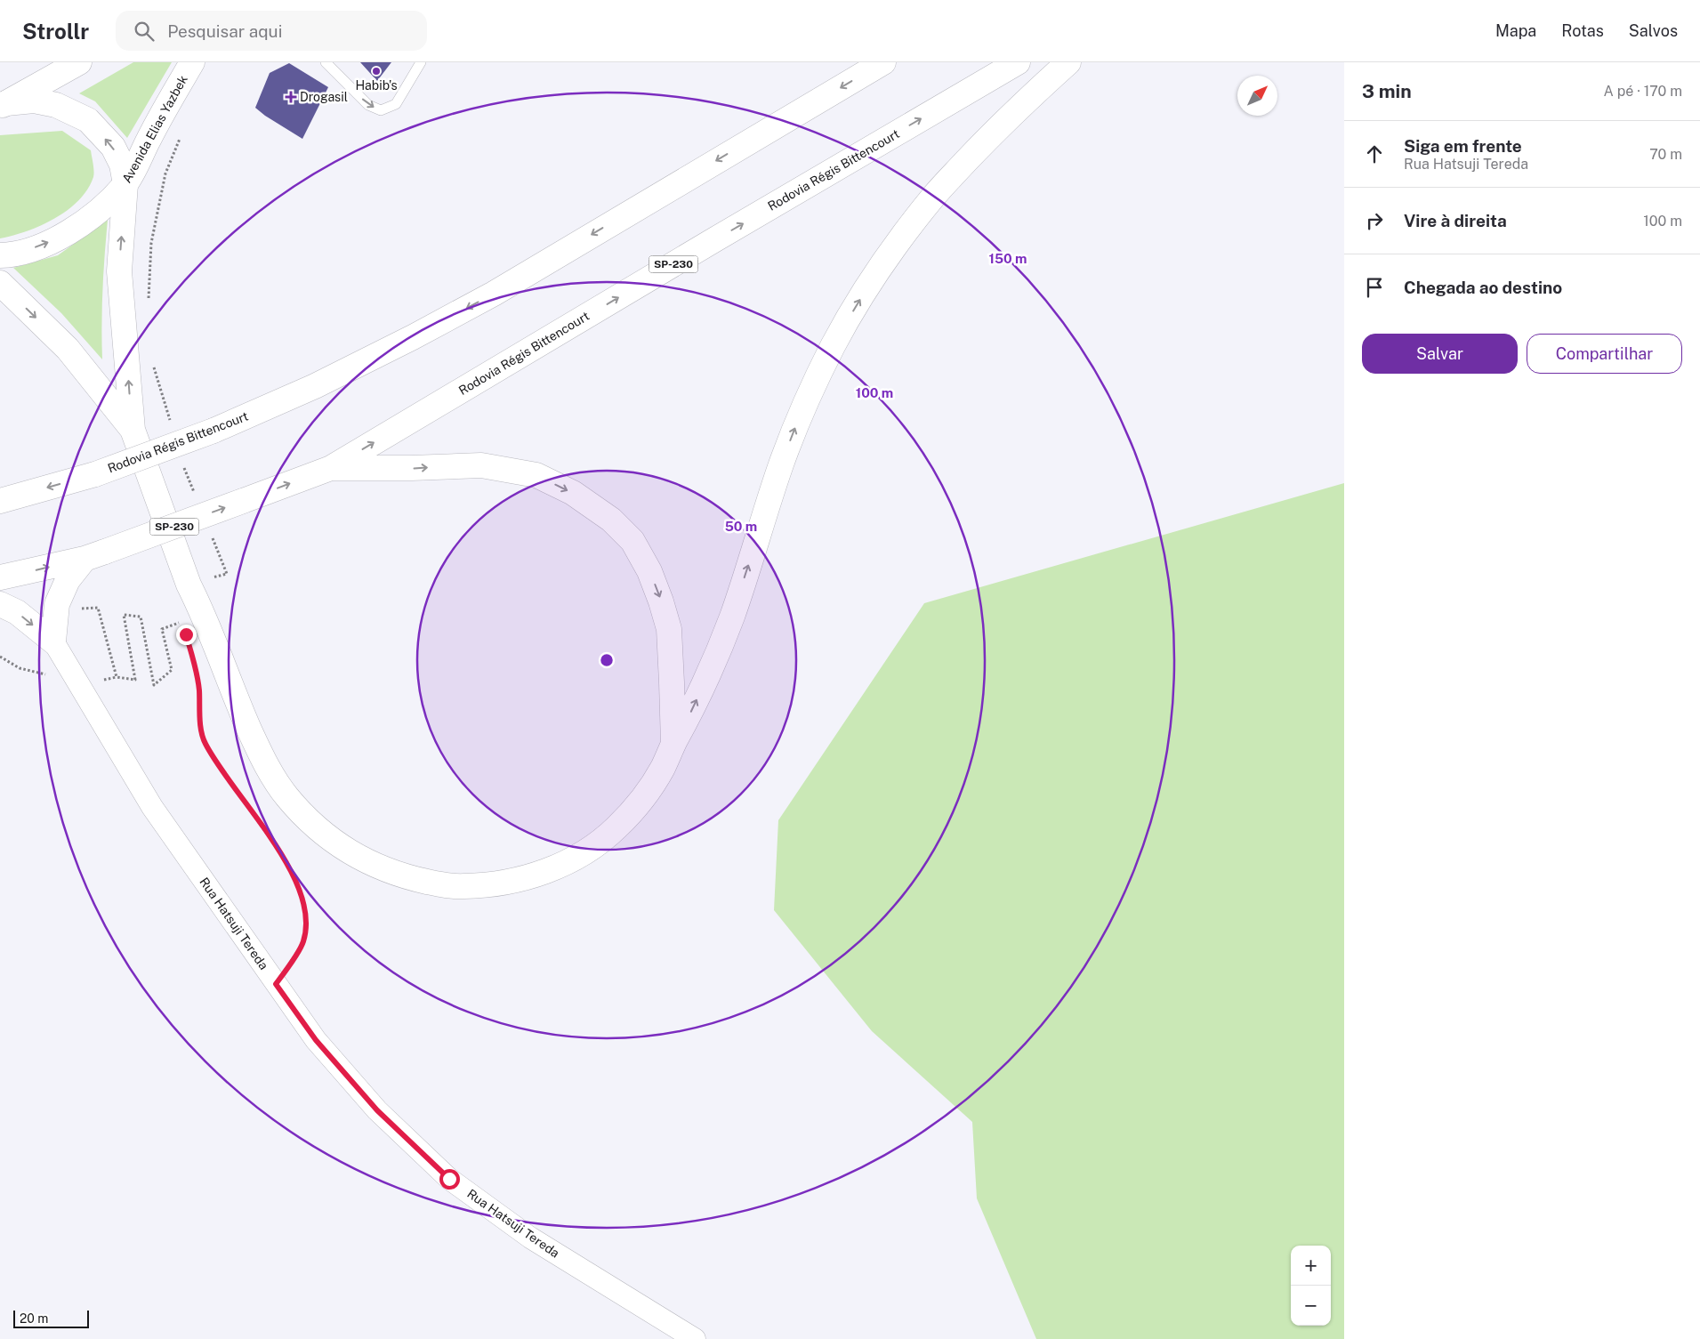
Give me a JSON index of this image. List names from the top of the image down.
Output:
{
  "streets": {
    "main road": ["Avenida Elias Yazbek", "Rodovia Régis Bittencourt", "SP-230"],
    "street": ["Rua Hatsuji Tereda"]
  },
  "one_way": ["Avenida Elias Yazbek"],
  "places": {
    "other": ["Habib's"],
    "health": ["Drogasil"]
  },
  "scale_bar": "20 m",
  "north": "top right",
  "page": {
    "header": "Strollr",
    "search": "Pesquisar aqui",
    "nav": ["Mapa", "Rotas", "Salvos"],
    "heading": ["3 min", "A pé · 170 m"],
    "list": [
      ["Siga em frente", "Rua Hatsuji Tereda", "70 m"],
      ["Vire à direita", "100 m"],
      "Chegada ao destino"
    ],
    "buttons": ["Salvar", "Compartilhar"],
    "map_buttons": ["+", "−"],
    "scale": "20 m"
  },
  "rings": ["150 m", "100 m", "50 m"]
}
